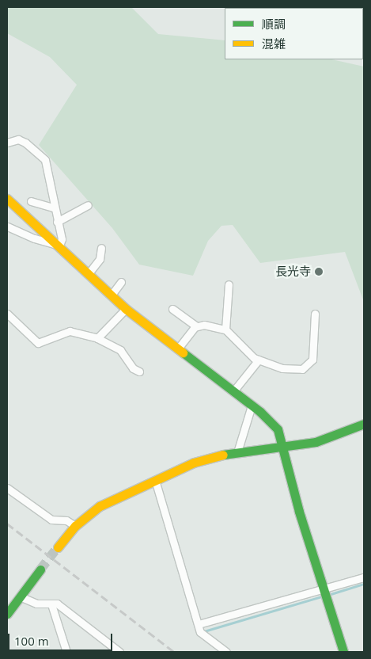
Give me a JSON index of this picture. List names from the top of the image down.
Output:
{
  "places": ["長光寺"],
  "legend": ["順調", "混雑"],
  "scale_bar": "100 m"
}
